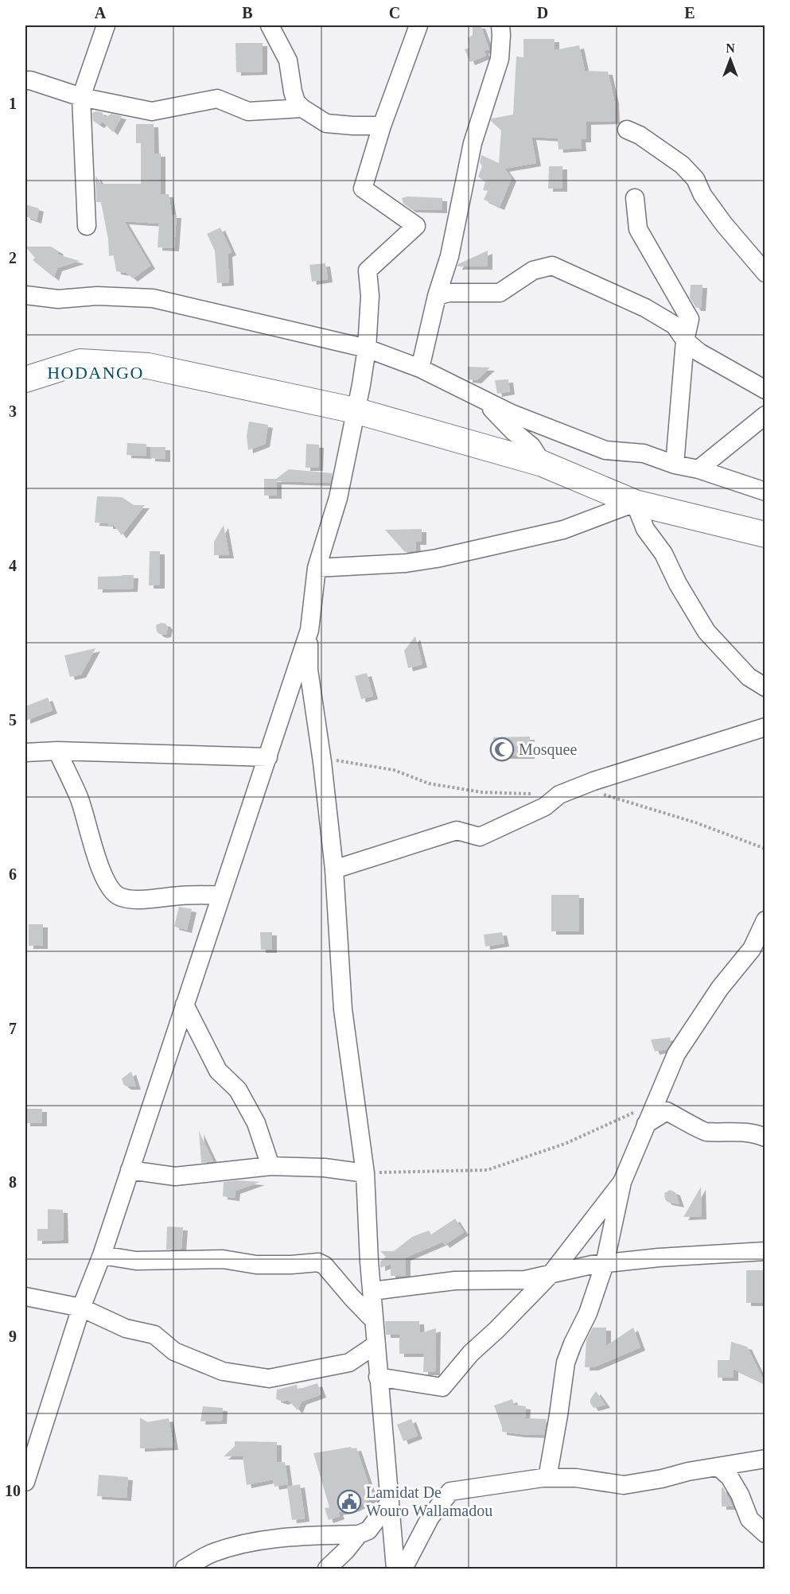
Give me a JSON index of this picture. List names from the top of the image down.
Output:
{
  "districts": ["HODANGO"],
  "places": {
    "mosque": ["Mosquee"],
    "public building": ["Lamidat De Wouro Wallamadou"]
  },
  "north": "top",
  "grid": {
    "columns": [
      "A",
      "B",
      "C",
      "D",
      "E"
    ],
    "rows": [
      "1",
      "2",
      "3",
      "4",
      "5",
      "6",
      "7",
      "8",
      "9",
      "10"
    ]
  }
}
